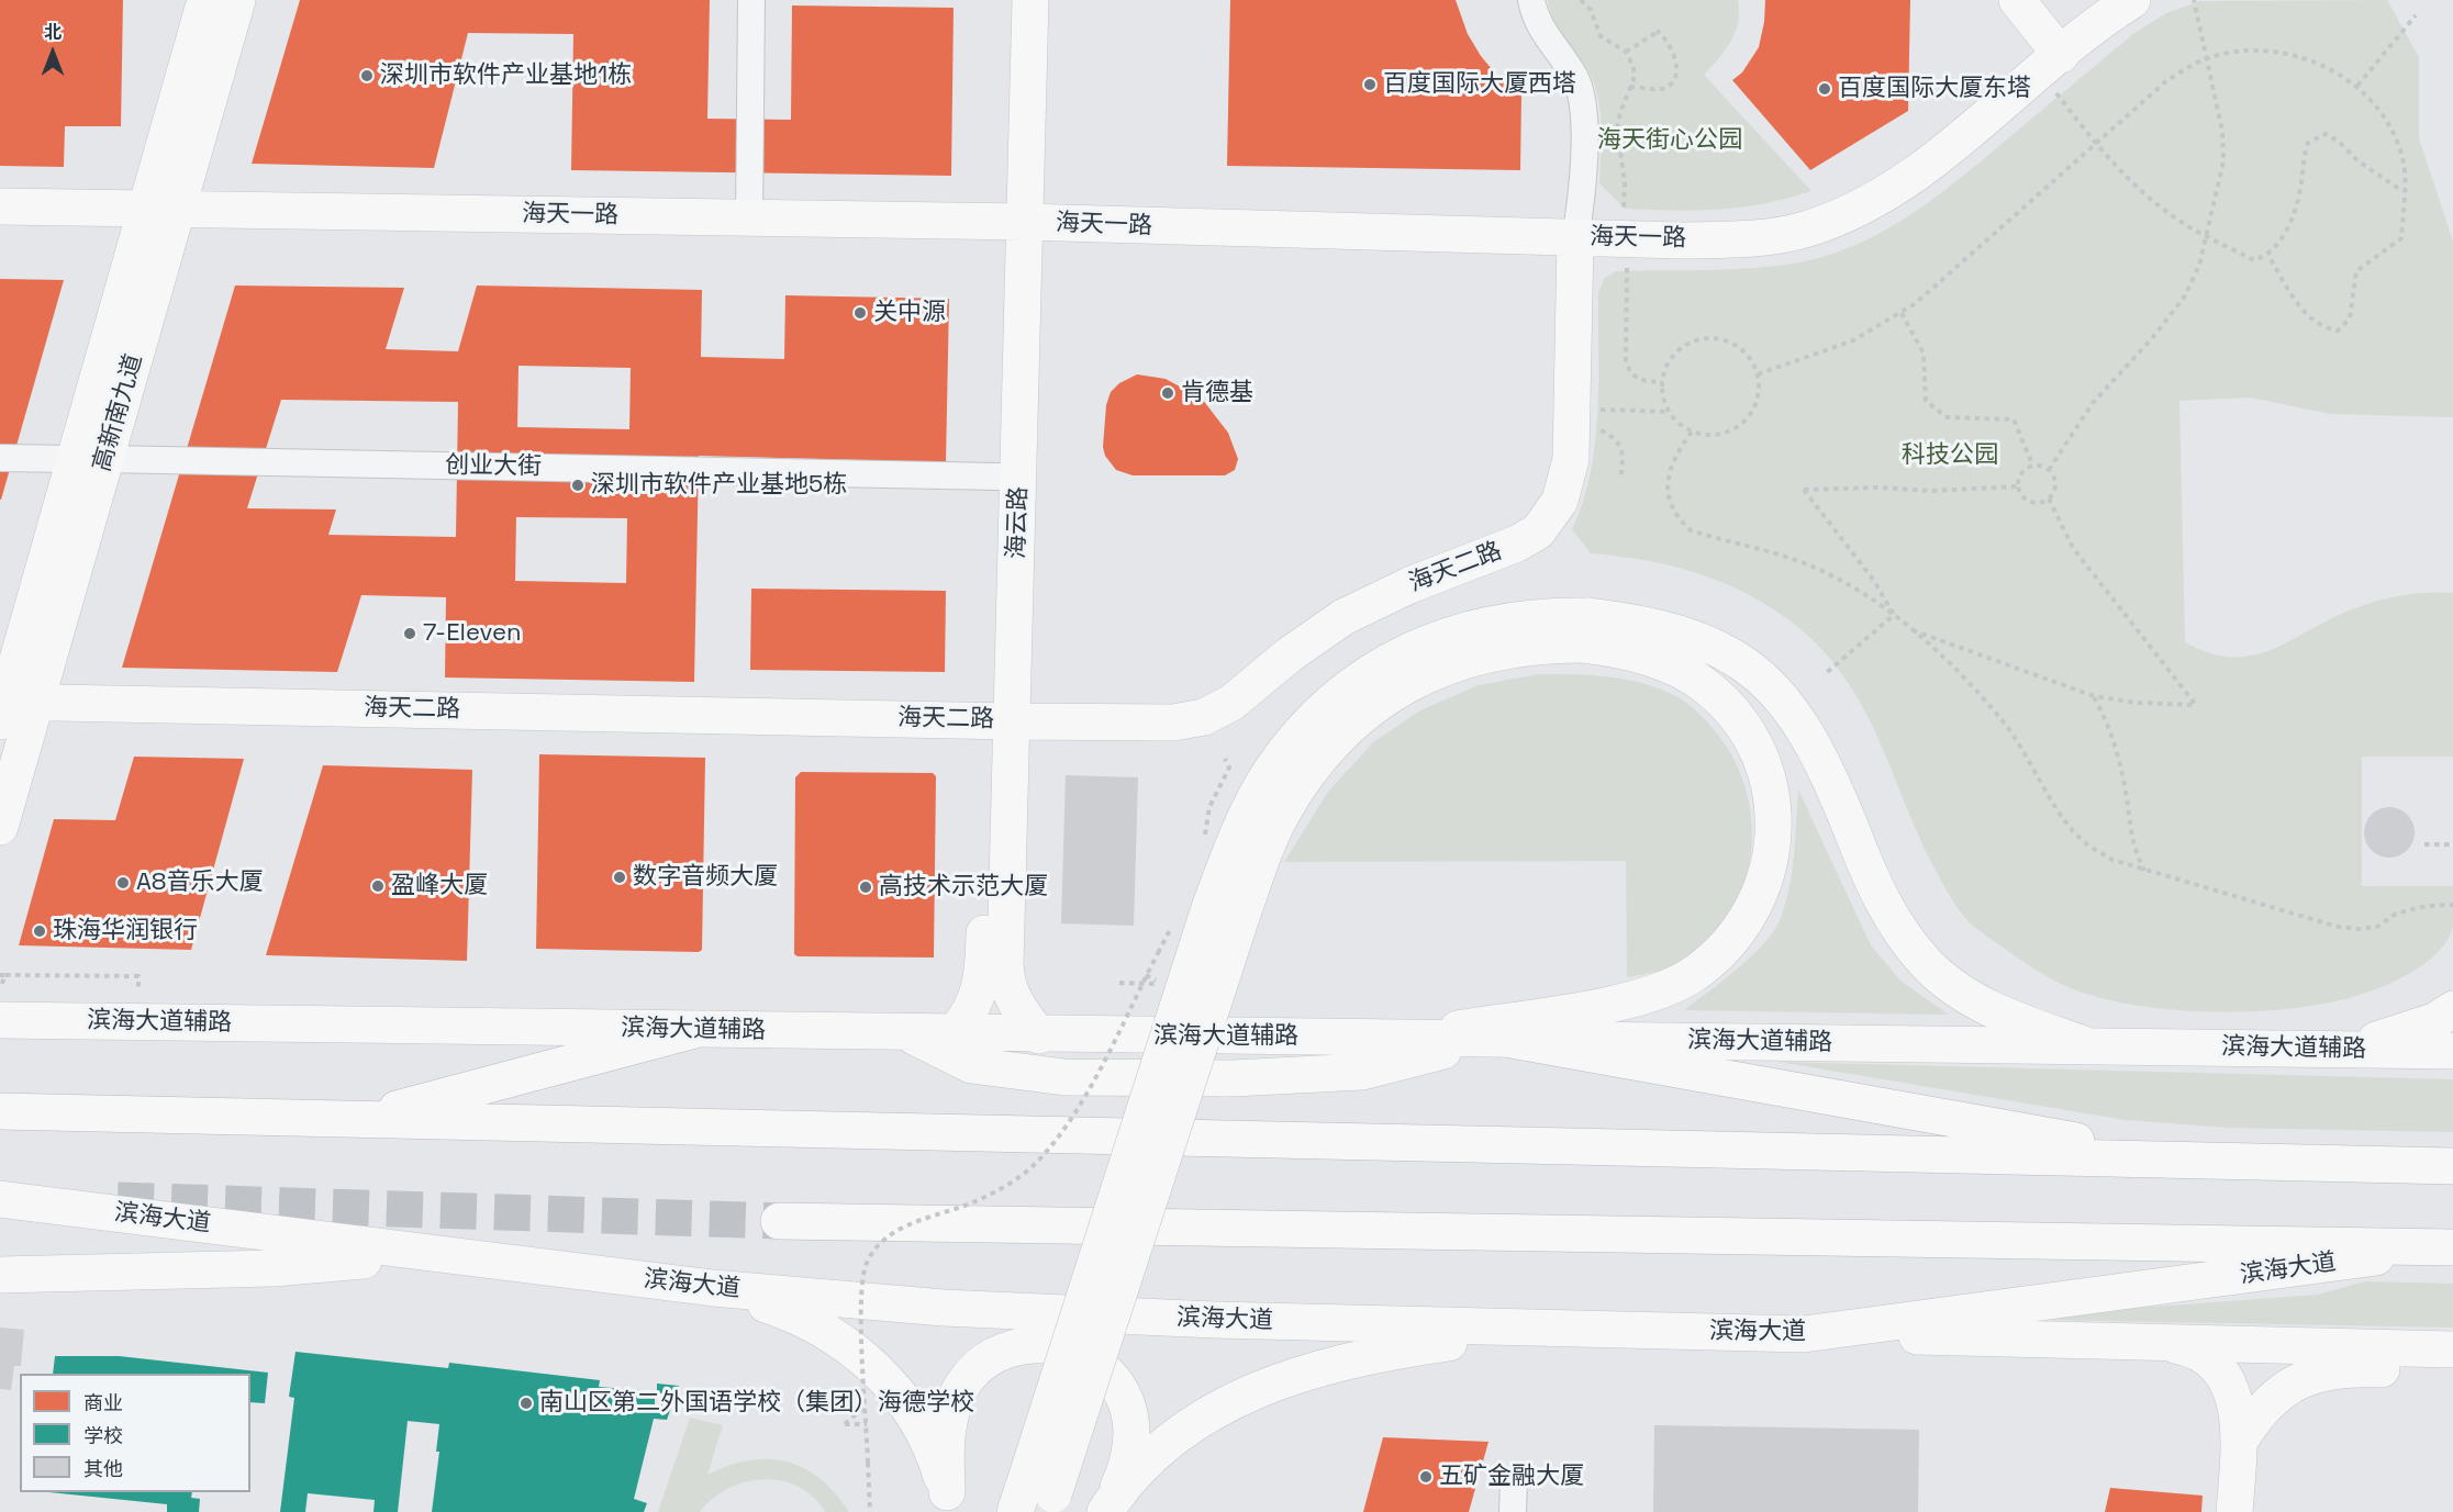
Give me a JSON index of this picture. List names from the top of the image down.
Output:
{
  "streets": {
    "main road": [
      "海天一路",
      "高新南九道",
      "海云路",
      "海天二路",
      "滨海大道辅路",
      "滨海大道"
    ],
    "street": ["创业大街"]
  },
  "crossings": [
    ["海天一路", "高新南九道"],
    ["海天一路", "海云路"],
    ["海天一路", "海天二路"],
    ["高新南九道", "创业大街"],
    ["高新南九道", "海天二路"],
    ["创业大街", "海云路"],
    ["海云路", "海天二路"],
    ["海云路", "滨海大道辅路"]
  ],
  "parks": ["海天街心公园", "科技公园"],
  "places": [
    "深圳市软件产业基地1栋",
    "百度国际大厦西塔",
    "百度国际大厦东塔",
    "关中源",
    "肯德基",
    "深圳市软件产业基地5栋",
    "7-Eleven",
    "数字音频大厦",
    "A8音乐大厦",
    "盈峰大厦",
    "高技术示范大厦",
    "珠海华润银行",
    "南山区第二外国语学校（集团）海德学校",
    "五矿金融大厦"
  ],
  "legend": ["商业", "学校", "其他"],
  "north": "top"
}
